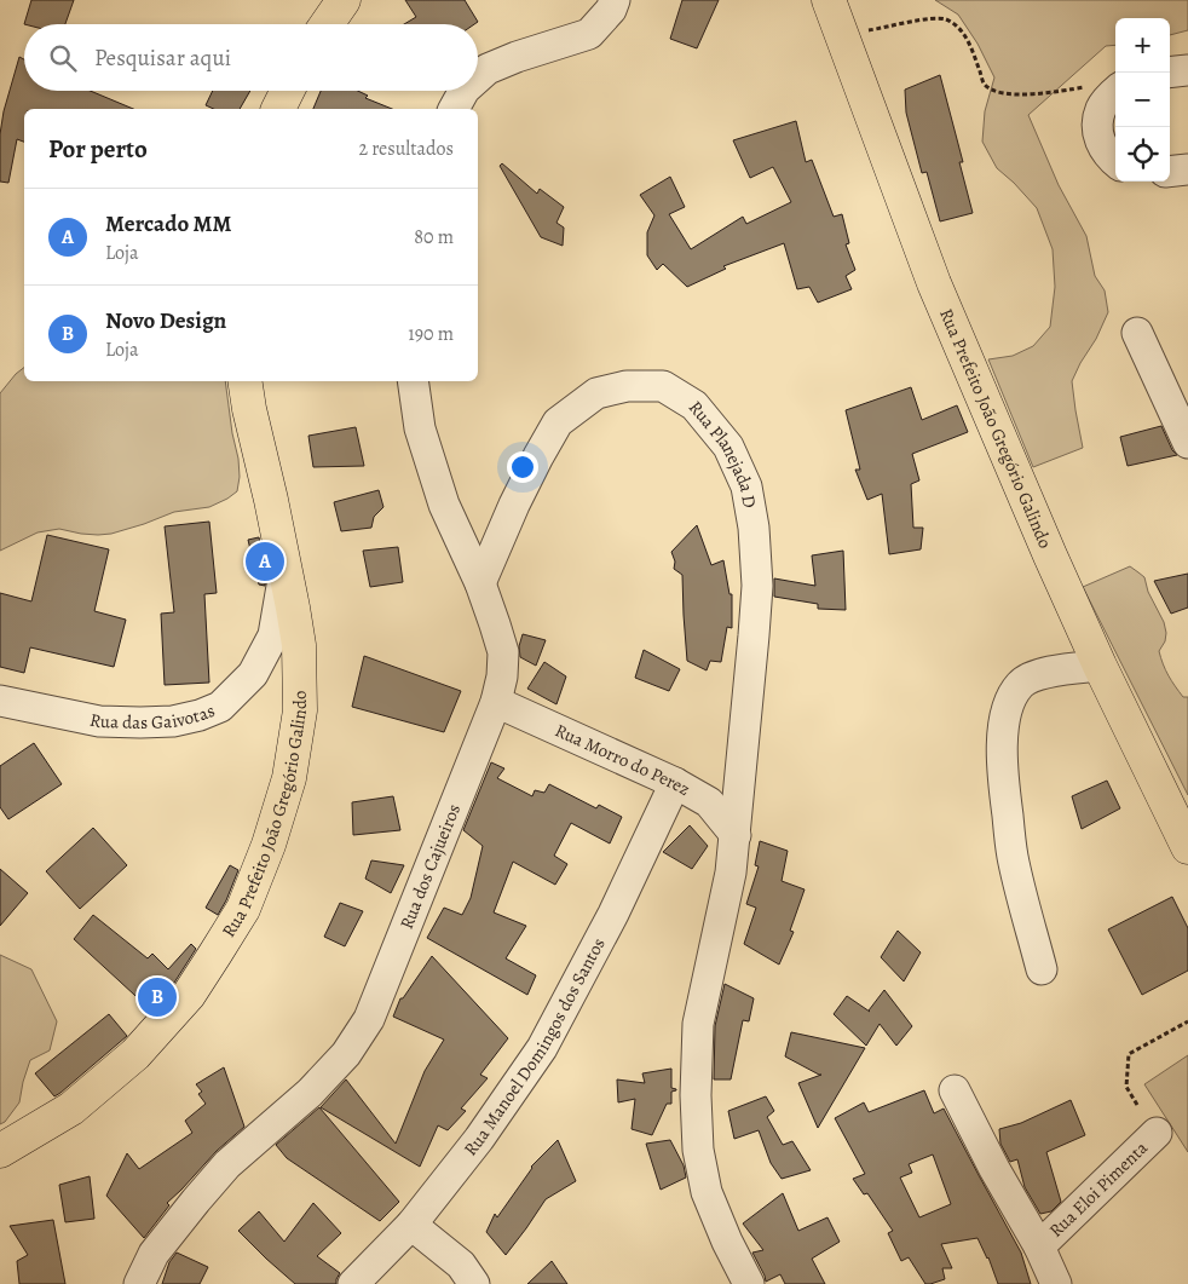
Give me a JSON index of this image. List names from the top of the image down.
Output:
{
  "streets": {
    "main road": ["Rua Prefeito João Gregório Galindo"],
    "street": [
      "Rua Planejada D",
      "Rua das Gaivotas",
      "Rua Morro do Perez",
      "Rua dos Cajueiros",
      "Rua Manoel Domingos dos Santos",
      "Rua Eloi Pimenta"
    ]
  },
  "crossings": [
    ["Rua Prefeito João Gregório Galindo", "Rua das Gaivotas"],
    ["Rua Planejada D", "Rua Morro do Perez"],
    ["Rua Planejada D", "Rua dos Cajueiros"],
    ["Rua Morro do Perez", "Rua dos Cajueiros"],
    ["Rua Morro do Perez", "Rua Manoel Domingos dos Santos"]
  ],
  "page": {
    "map_buttons": ["+", "−"],
    "search": "Pesquisar aqui",
    "heading": ["Por perto", "2 resultados"],
    "list": [
      {
        "mark": "A",
        "name": "Mercado MM",
        "note": "Loja",
        "value": "80 m"
      },
      {
        "mark": "B",
        "name": "Novo Design",
        "note": "Loja",
        "value": "190 m"
      }
    ],
    "pins": ["A", "B"]
  }
}
